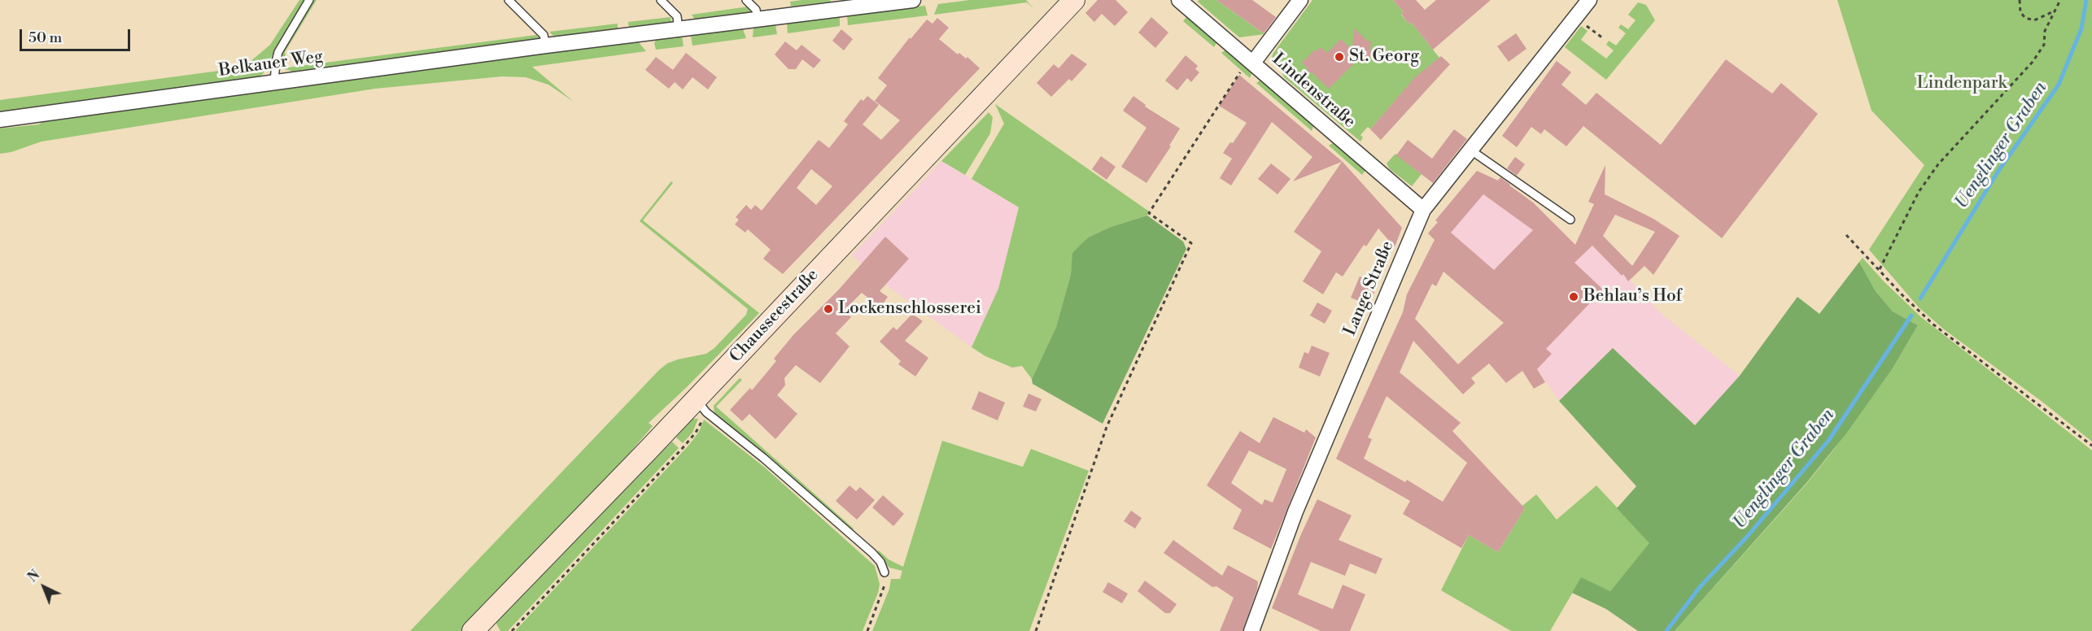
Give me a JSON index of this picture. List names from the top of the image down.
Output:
{
  "streets": {
    "main road": ["Chausseestraße"],
    "street": ["Belkauer Weg", "Lindenstraße", "Lange Straße"]
  },
  "crossings": [
    ["Lindenstraße", "Lange Straße"]
  ],
  "water": ["Uenglinger Graben"],
  "parks": ["Lindenpark"],
  "places": ["St. Georg", "Behlau’s Hof", "Lockenschlosserei"],
  "scale_bar": "50 m",
  "north": "top left"
}
